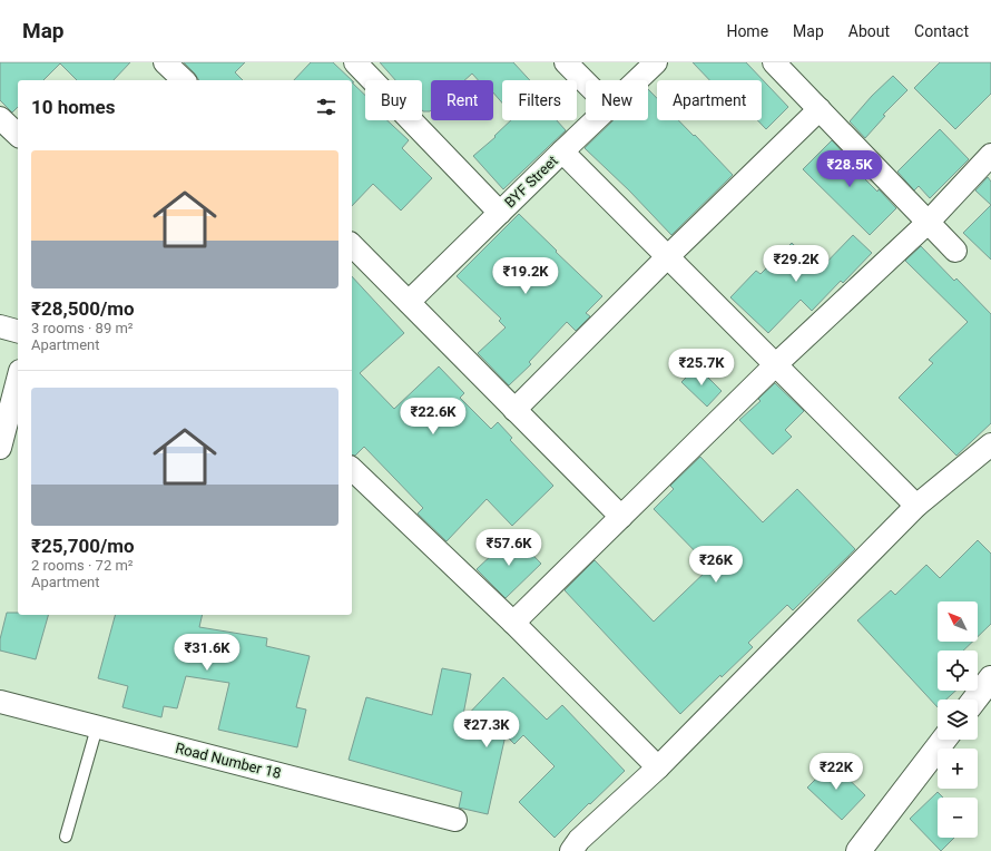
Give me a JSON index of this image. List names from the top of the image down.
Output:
{
  "streets": {
    "street": ["BYF Street", "Road Number 18"]
  },
  "north": "top left",
  "page": {
    "header": "Map",
    "nav": [
      "Home",
      "Map",
      "About",
      "Contact"
    ],
    "chip": [
      "Buy",
      "Rent",
      "Filters",
      "New",
      "Apartment"
    ],
    "heading": "10 homes",
    "list": [
      {
        "name": "₹28,500/mo",
        "note": "3 rooms · 89 m² · Apartment"
      },
      {
        "name": "₹25,700/mo",
        "note": "2 rooms · 72 m² · Apartment"
      }
    ],
    "price": [
      "₹28.5K",
      "₹29.2K",
      "₹19.2K",
      "₹25.7K",
      "₹22.6K",
      "₹57.6K",
      "₹26K",
      "₹31.6K",
      "₹27.3K",
      "₹22K"
    ],
    "map_buttons": ["+", "−"]
  }
}
